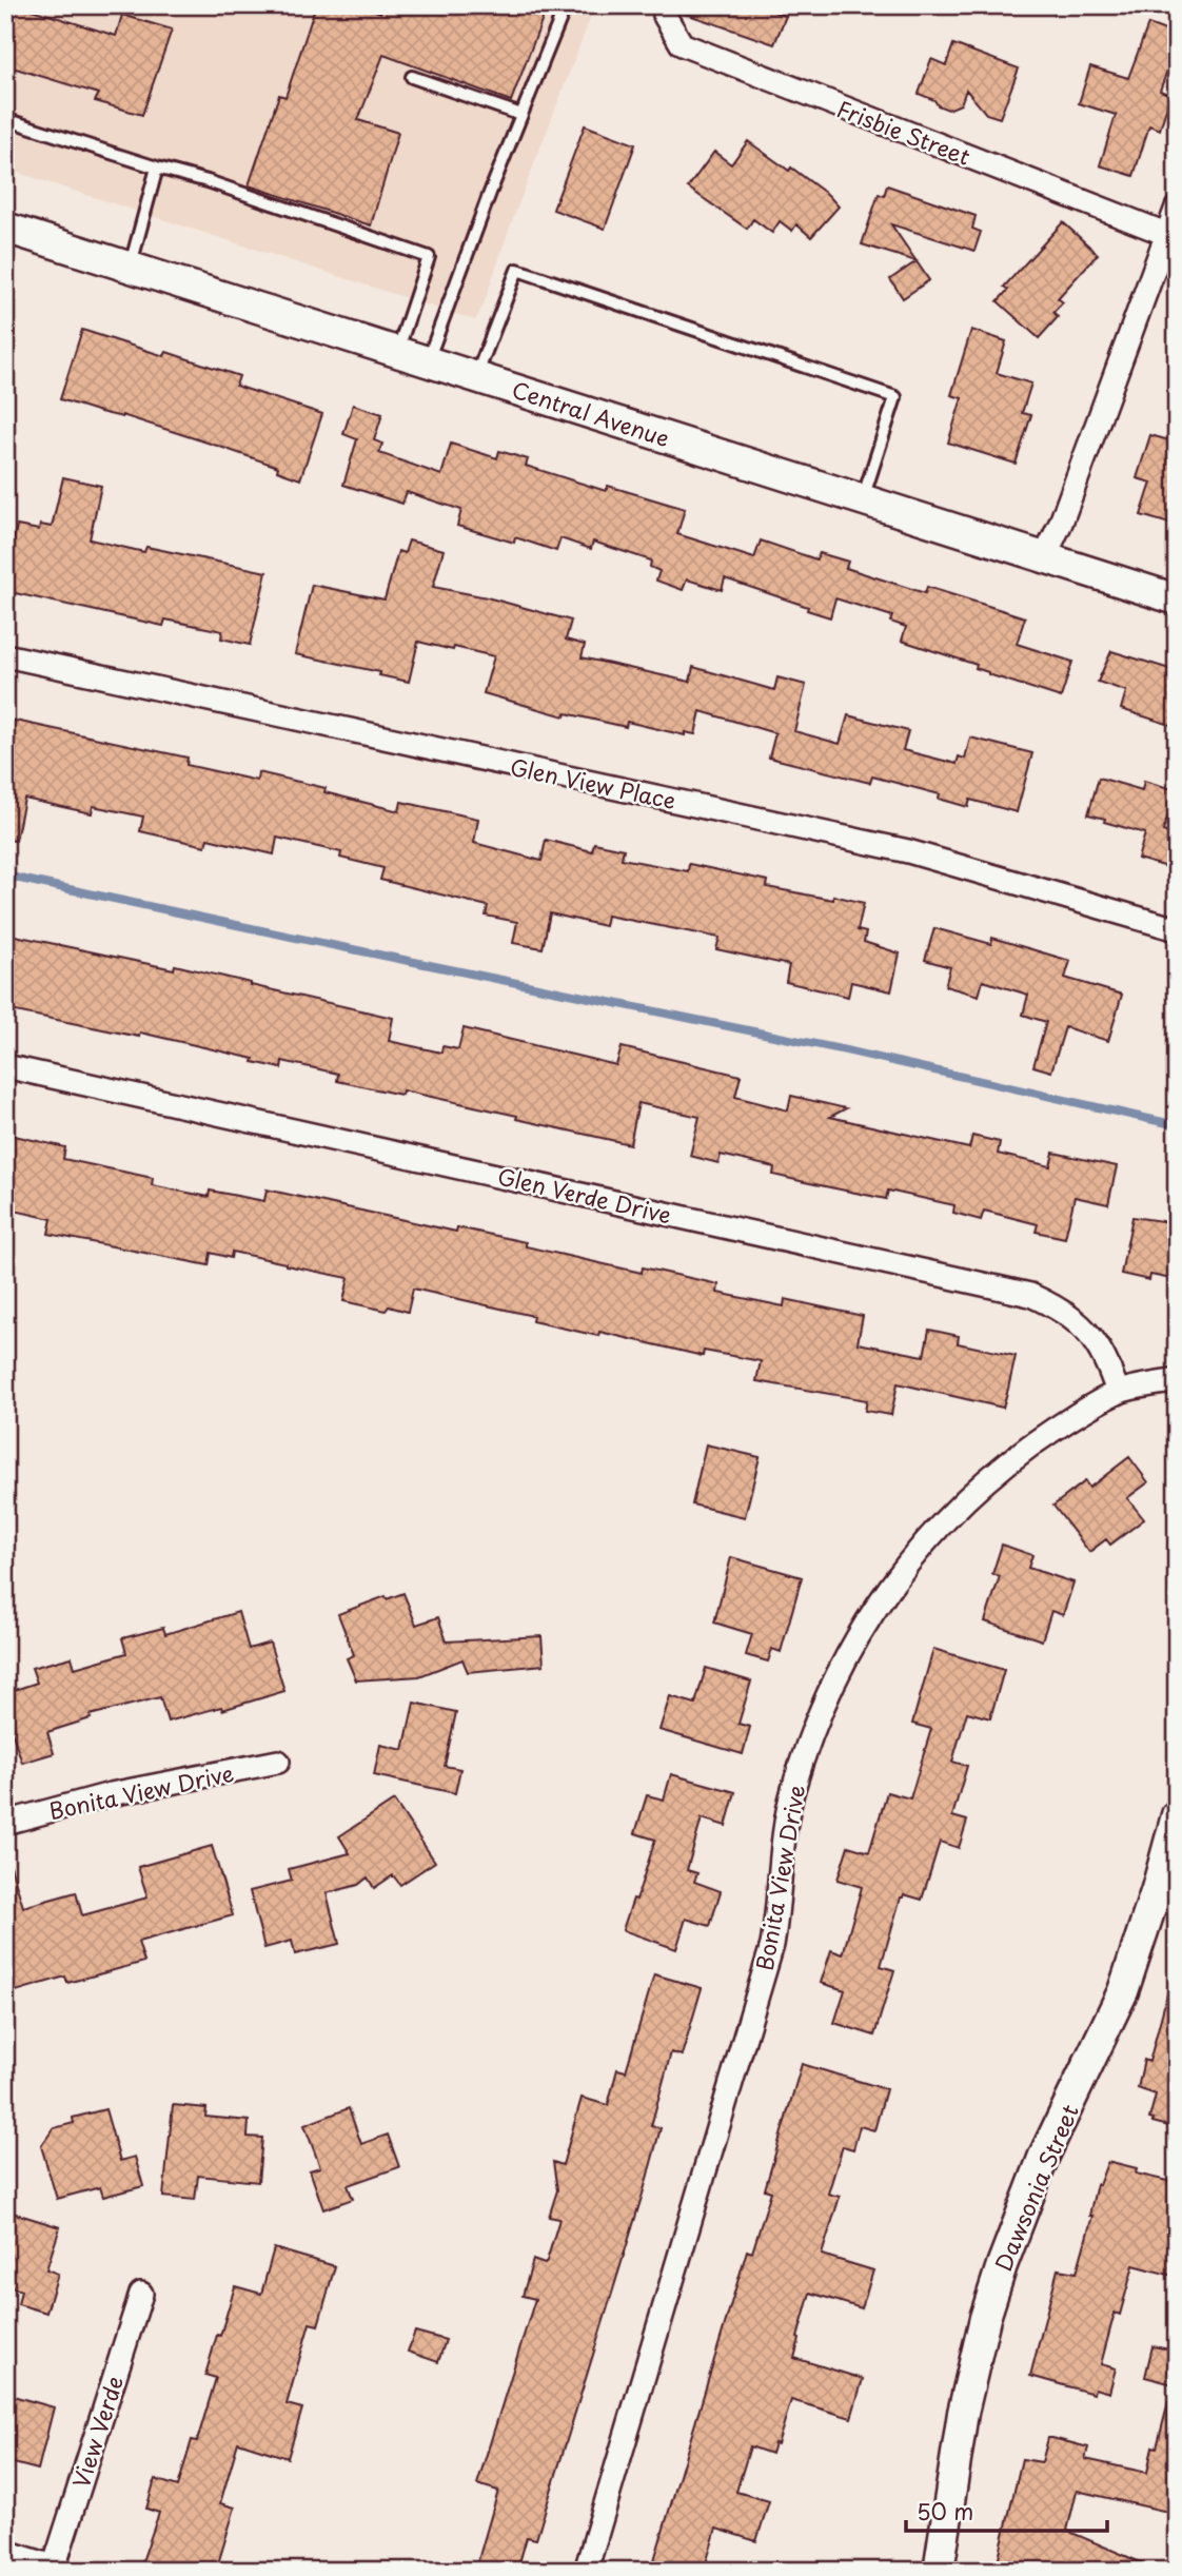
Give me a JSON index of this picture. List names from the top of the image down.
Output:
{
  "streets": {
    "main road": ["Central Avenue", "Dawsonia Street"],
    "street": [
      "Frisbie Street",
      "Glen View Place",
      "Glen Verde Drive",
      "Bonita View Drive",
      "View Verde"
    ]
  },
  "crossings": [
    ["Glen Verde Drive", "Bonita View Drive"]
  ],
  "scale_bar": "50 m"
}
